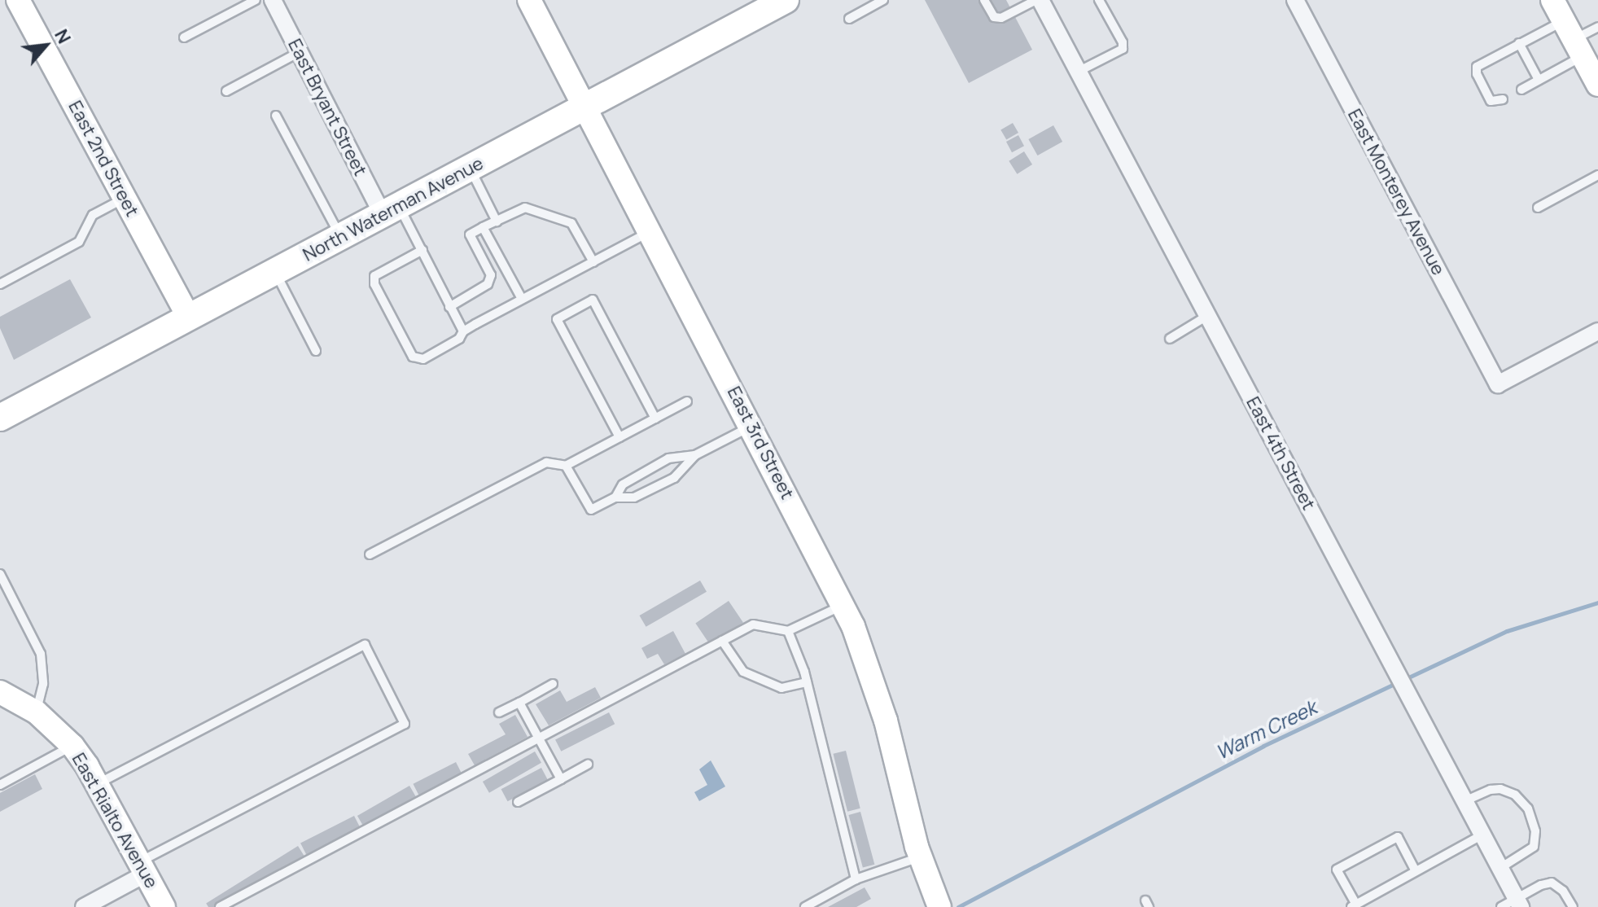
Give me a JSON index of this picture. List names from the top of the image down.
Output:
{
  "streets": {
    "main road": [
      "East 2nd Street",
      "North Waterman Avenue",
      "East 3rd Street",
      "East Rialto Avenue"
    ],
    "street": ["East Bryant Street", "East Monterey Avenue", "East 4th Street"]
  },
  "crossings": [
    ["East Bryant Street", "North Waterman Avenue"],
    ["East 2nd Street", "North Waterman Avenue"],
    ["North Waterman Avenue", "East 3rd Street"]
  ],
  "water": ["Warm Creek"],
  "north": "top right"
}
